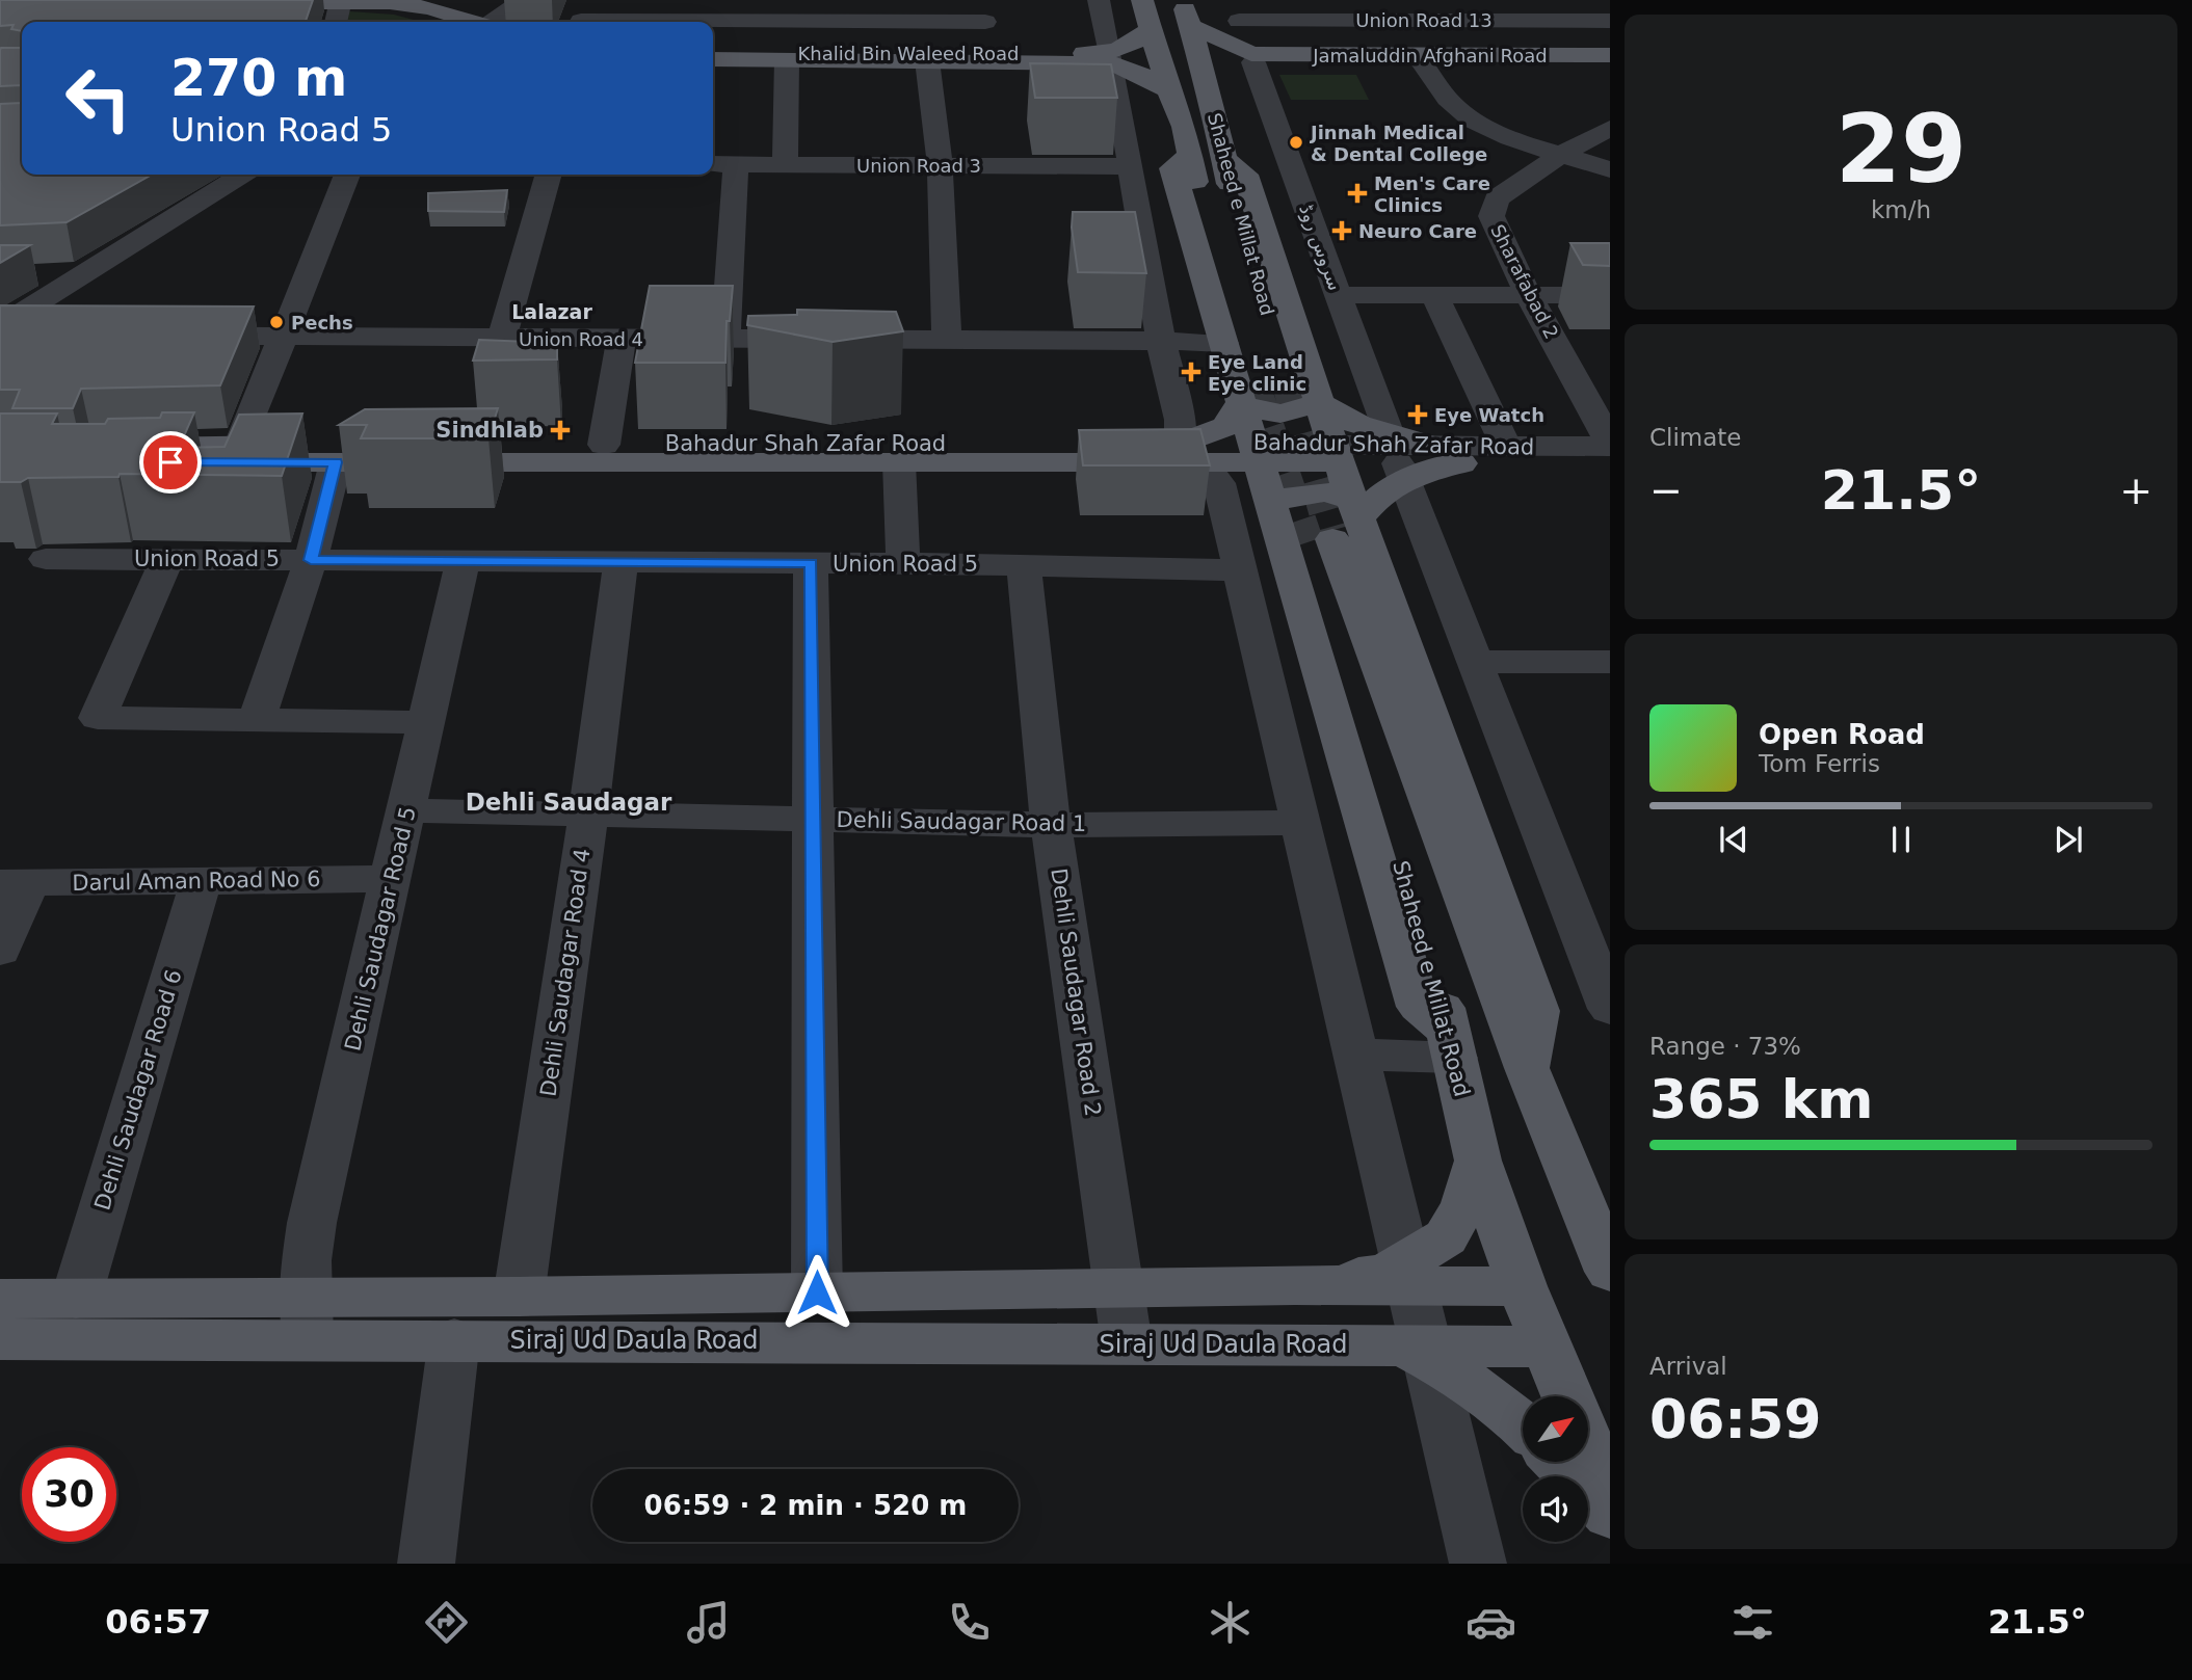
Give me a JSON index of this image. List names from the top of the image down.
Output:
{
  "streets": {
    "main road": [
      "Khalid Bin Waleed Road",
      "Jamaluddin Afghani Road",
      "Shaheed e Millat Road",
      "Bahadur Shah Zafar Road",
      "Siraj Ud Daula Road"
    ],
    "street": [
      "Union Road 13",
      "Union Road 3",
      "سروس روڈ",
      "Sharafabad 2",
      "Union Road 4",
      "Union Road 5",
      "Dehli Saudagar Road 1",
      "Darul Aman Road No 6",
      "Dehli Saudagar Road 5",
      "Dehli Saudagar Road 4",
      "Dehli Saudagar Road 2",
      "Dehli Saudagar Road 6"
    ]
  },
  "crossings": [
    ["Union Road 13", "سروس روڈ"],
    ["Jamaluddin Afghani Road", "سروس روڈ"],
    ["Shaheed e Millat Road", "Siraj Ud Daula Road"],
    ["سروس روڈ", "Bahadur Shah Zafar Road"],
    ["Sharafabad 2", "Bahadur Shah Zafar Road"],
    ["Union Road 5", "Dehli Saudagar Road 5"],
    ["Union Road 5", "Dehli Saudagar Road 4"],
    ["Union Road 5", "Dehli Saudagar Road 2"],
    ["Dehli Saudagar Road 1", "Dehli Saudagar Road 5"],
    ["Dehli Saudagar Road 1", "Dehli Saudagar Road 4"],
    ["Dehli Saudagar Road 1", "Dehli Saudagar Road 2"],
    ["Darul Aman Road No 6", "Dehli Saudagar Road 5"],
    ["Darul Aman Road No 6", "Dehli Saudagar Road 6"],
    ["Dehli Saudagar Road 5", "Siraj Ud Daula Road"],
    ["Dehli Saudagar Road 4", "Siraj Ud Daula Road"],
    ["Dehli Saudagar Road 2", "Siraj Ud Daula Road"],
    ["Dehli Saudagar Road 6", "Siraj Ud Daula Road"]
  ],
  "districts": ["Lalazar", "Dehli Saudagar"],
  "places": {
    "other": ["Jinnah Medical & Dental College", "Pechs"],
    "health": [
      "Men's Care Clinics",
      "Neuro Care",
      "Eye Land Eye clinic",
      "Eye Watch",
      "Sindhlab"
    ]
  },
  "north": "top right",
  "page": {
    "tile": [
      ["29", "km/h"],
      "Climate",
      ["Range · 73%", "365 km"],
      ["Arrival", "06:59"]
    ],
    "turn": ["270 m", "Union Road 5"],
    "heat": ["−", "21.5°", "+"],
    "song": ["Open Road", "Tom Ferris"],
    "limit": "30",
    "trip": "06:59 · 2 min · 520 m",
    "tabs": ["06:57", "21.5°"]
  }
}
